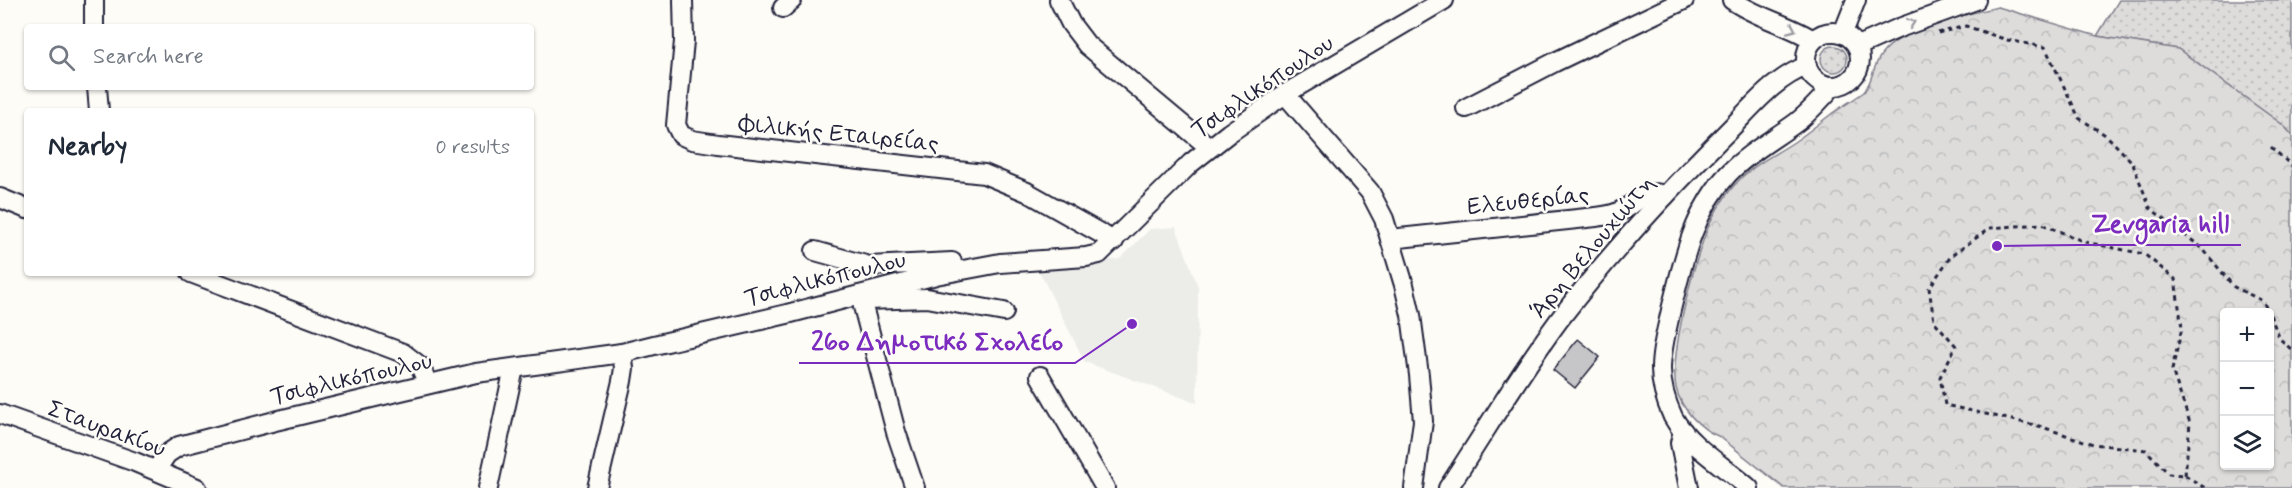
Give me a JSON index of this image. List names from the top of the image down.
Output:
{
  "streets": {
    "street": [
      "Τσιφλικόπουλου",
      "Φιλικής Εταιρείας",
      "Ελευθερίας",
      "Άρη Βελουχιώτη",
      "Σταυρακίου"
    ]
  },
  "crossings": [
    ["Τσιφλικόπουλου", "Φιλικής Εταιρείας"],
    ["Τσιφλικόπουλου", "Σταυρακίου"],
    ["Ελευθερίας", "Άρη Βελουχιώτη"]
  ],
  "places": ["Zevgaria hill", "26ο Δημοτικό Σχολείο"],
  "page": {
    "search": "Search here",
    "heading": ["Nearby", "0 results"],
    "map_buttons": ["+", "−"]
  }
}
